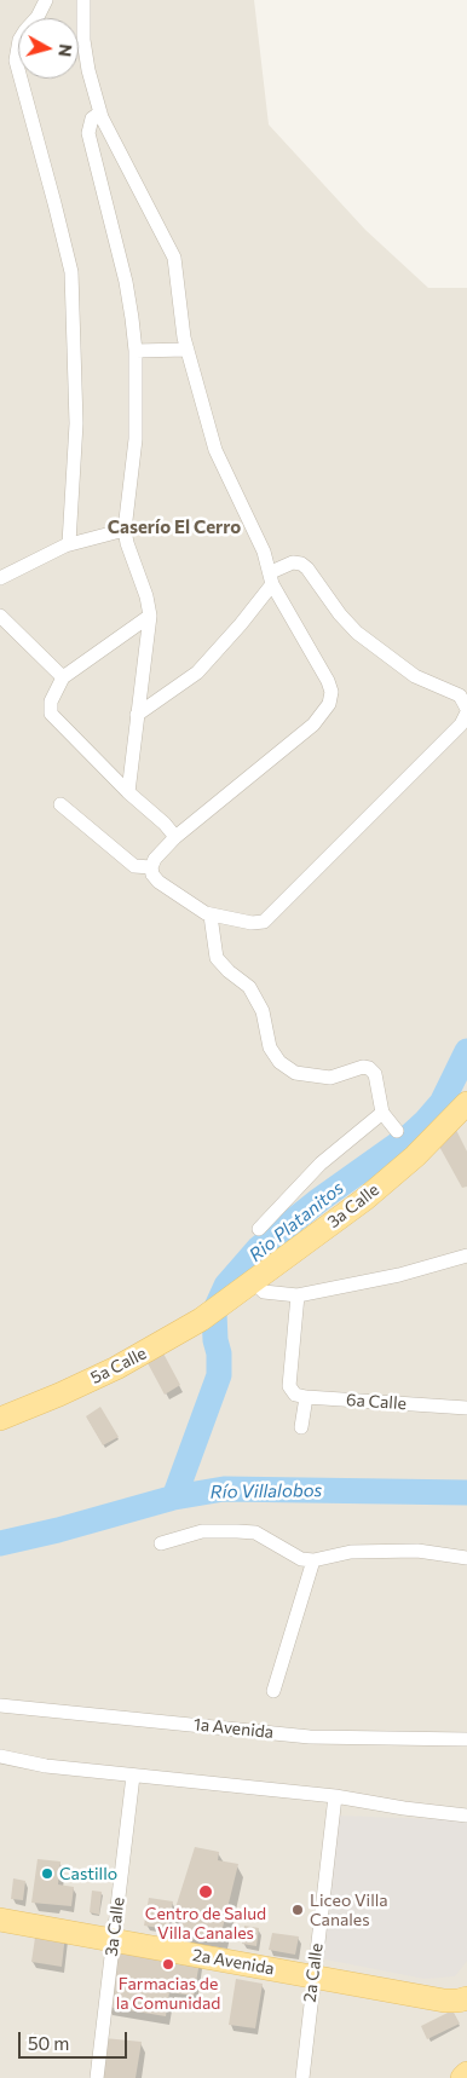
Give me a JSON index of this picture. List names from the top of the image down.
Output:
{
  "streets": {
    "main road": ["3a Calle", "5a Calle", "2a Avenida"],
    "street": ["6a Calle", "1a Avenida", "2a Calle"]
  },
  "crossings": [
    ["3a Calle", "5a Calle"],
    ["3a Calle", "2a Avenida"],
    ["2a Avenida", "2a Calle"]
  ],
  "districts": ["Caserío El Cerro"],
  "water": ["Rio Platanitos", "Río Villalobos"],
  "places": [
    "Castillo",
    "Centro de Salud Villa Canales",
    "Liceo Villa Canales",
    "Farmacias de la Comunidad"
  ],
  "scale_bar": "50 m",
  "north": "right"
}
